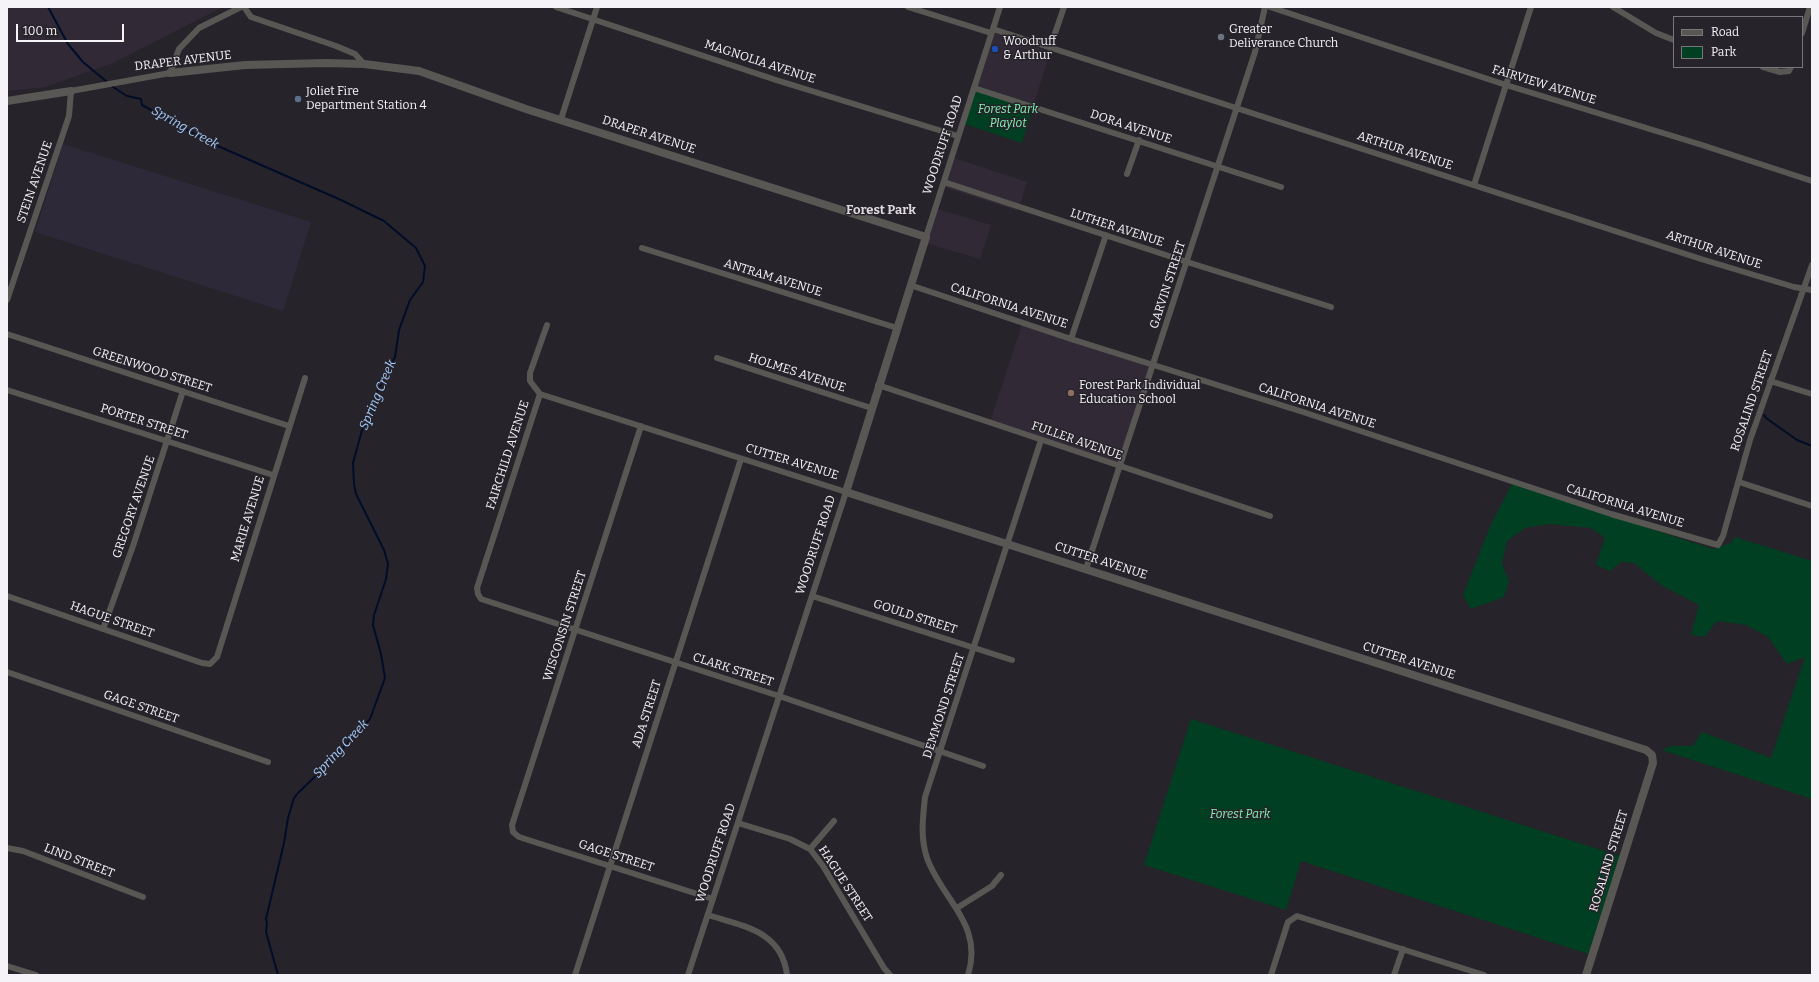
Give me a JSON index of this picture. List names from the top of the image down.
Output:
{
  "streets": {
    "street": [
      "DRAPER AVENUE",
      "MAGNOLIA AVENUE",
      "FAIRVIEW AVENUE",
      "DORA AVENUE",
      "WOODRUFF ROAD",
      "ARTHUR AVENUE",
      "STEIN AVENUE",
      "LUTHER AVENUE",
      "ANTRAM AVENUE",
      "GARVIN STREET",
      "CALIFORNIA AVENUE",
      "GREENWOOD STREET",
      "HOLMES AVENUE",
      "ROSALIND STREET",
      "PORTER STREET",
      "FULLER AVENUE",
      "FAIRCHILD AVENUE",
      "CUTTER AVENUE",
      "GREGORY AVENUE",
      "MARIE AVENUE",
      "GOULD STREET",
      "HAGUE STREET",
      "WISCONSIN STREET",
      "CLARK STREET",
      "DEMMOND STREET",
      "GAGE STREET",
      "ADA STREET",
      "LIND STREET"
    ]
  },
  "crossings": [
    ["DRAPER AVENUE", "WOODRUFF ROAD"],
    ["DRAPER AVENUE", "STEIN AVENUE"],
    ["MAGNOLIA AVENUE", "WOODRUFF ROAD"],
    ["DORA AVENUE", "WOODRUFF ROAD"],
    ["DORA AVENUE", "GARVIN STREET"],
    ["WOODRUFF ROAD", "ARTHUR AVENUE"],
    ["WOODRUFF ROAD", "LUTHER AVENUE"],
    ["WOODRUFF ROAD", "ANTRAM AVENUE"],
    ["WOODRUFF ROAD", "CALIFORNIA AVENUE"],
    ["WOODRUFF ROAD", "HOLMES AVENUE"],
    ["WOODRUFF ROAD", "FULLER AVENUE"],
    ["WOODRUFF ROAD", "CUTTER AVENUE"],
    ["WOODRUFF ROAD", "GOULD STREET"],
    ["WOODRUFF ROAD", "HAGUE STREET"],
    ["WOODRUFF ROAD", "CLARK STREET"],
    ["WOODRUFF ROAD", "GAGE STREET"],
    ["ARTHUR AVENUE", "GARVIN STREET"],
    ["ARTHUR AVENUE", "ROSALIND STREET"],
    ["LUTHER AVENUE", "GARVIN STREET"],
    ["GARVIN STREET", "CALIFORNIA AVENUE"],
    ["GARVIN STREET", "FULLER AVENUE"],
    ["GARVIN STREET", "CUTTER AVENUE"],
    ["CALIFORNIA AVENUE", "ROSALIND STREET"],
    ["GREENWOOD STREET", "GREGORY AVENUE"],
    ["GREENWOOD STREET", "MARIE AVENUE"],
    ["ROSALIND STREET", "CUTTER AVENUE"],
    ["PORTER STREET", "GREGORY AVENUE"],
    ["PORTER STREET", "MARIE AVENUE"],
    ["FULLER AVENUE", "DEMMOND STREET"],
    ["FAIRCHILD AVENUE", "CUTTER AVENUE"],
    ["FAIRCHILD AVENUE", "CLARK STREET"],
    ["CUTTER AVENUE", "WISCONSIN STREET"],
    ["CUTTER AVENUE", "DEMMOND STREET"],
    ["CUTTER AVENUE", "ADA STREET"],
    ["GREGORY AVENUE", "HAGUE STREET"],
    ["MARIE AVENUE", "HAGUE STREET"],
    ["GOULD STREET", "DEMMOND STREET"],
    ["WISCONSIN STREET", "CLARK STREET"],
    ["WISCONSIN STREET", "GAGE STREET"],
    ["CLARK STREET", "DEMMOND STREET"],
    ["CLARK STREET", "ADA STREET"],
    ["GAGE STREET", "ADA STREET"]
  ],
  "districts": ["Forest Park"],
  "water": ["Spring Creek"],
  "parks": ["Forest Park Playlot", "Forest Park"],
  "places": [
    "Greater Deliverance Church",
    "Woodruff & Arthur",
    "Joliet Fire Department Station 4",
    "Forest Park Individual Education School"
  ],
  "legend": ["Road", "Park"],
  "scale_bar": "100 m"
}
